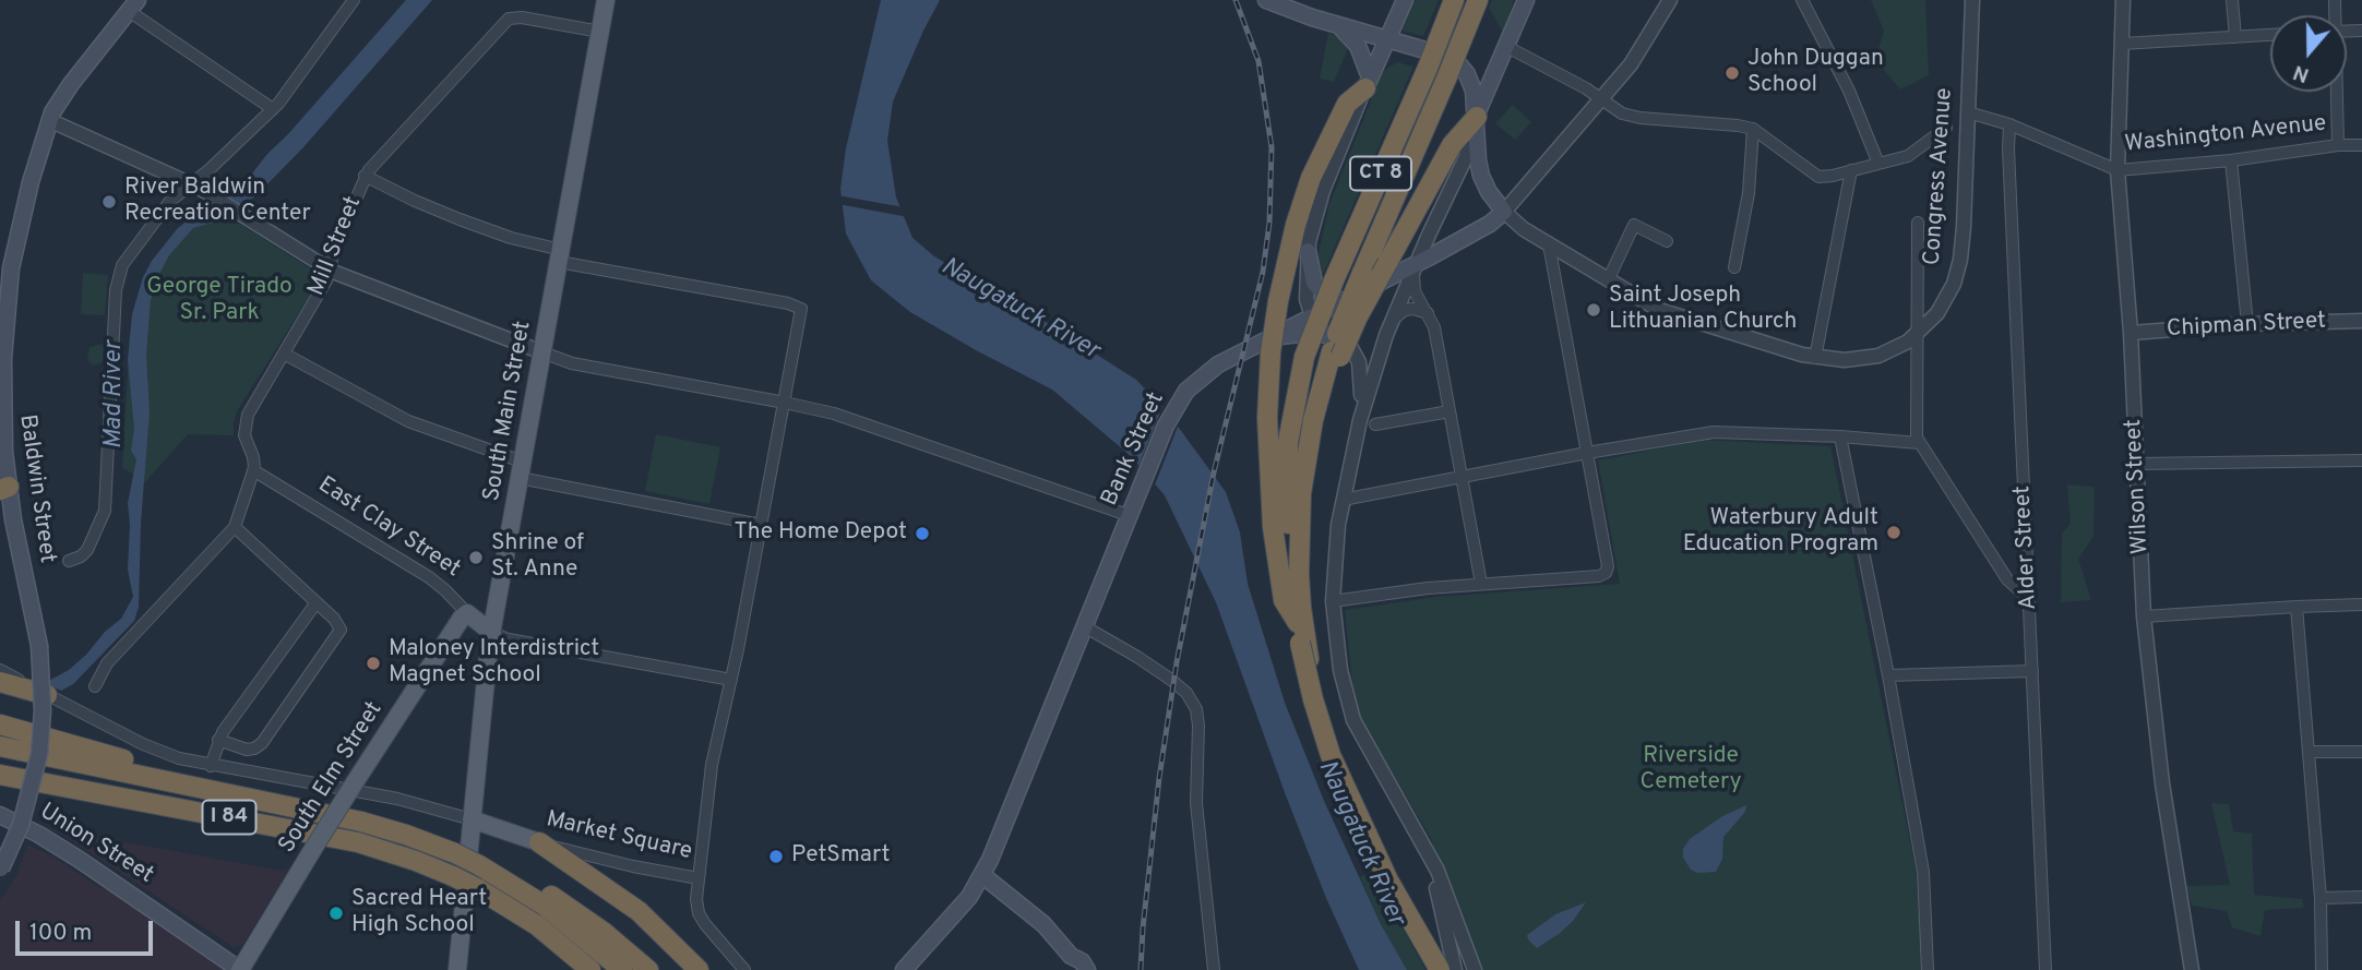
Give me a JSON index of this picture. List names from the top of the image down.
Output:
{
  "streets": {
    "highway": ["CT 8", "I 84"],
    "main road": [
      "Congress Avenue",
      "South Main Street",
      "Bank Street",
      "Baldwin Street",
      "East Clay Street",
      "South Elm Street",
      "Market Square",
      "Union Street"
    ],
    "street": [
      "Washington Avenue",
      "Mill Street",
      "Chipman Street",
      "Wilson Street",
      "Alder Street"
    ]
  },
  "crossings": [
    ["Washington Avenue", "Congress Avenue"],
    ["Washington Avenue", "Wilson Street"],
    ["Washington Avenue", "Alder Street"],
    ["Congress Avenue", "Bank Street"],
    ["Mill Street", "South Main Street"],
    ["Mill Street", "East Clay Street"],
    ["Chipman Street", "Wilson Street"],
    ["South Main Street", "East Clay Street"],
    ["South Main Street", "Market Square"],
    ["East Clay Street", "South Elm Street"],
    ["South Elm Street", "Union Street"]
  ],
  "water": ["Naugatuck River", "Mad River"],
  "parks": ["George Tirado Sr. Park", "Riverside Cemetery"],
  "places": [
    "John Duggan School",
    "River Baldwin Recreation Center",
    "Saint Joseph Lithuanian Church",
    "Waterbury Adult Education Program",
    "The Home Depot",
    "Shrine of St. Anne",
    "Maloney Interdistrict Magnet School",
    "PetSmart",
    "Sacred Heart High School"
  ],
  "scale_bar": "100 m",
  "north": "bottom"
}
